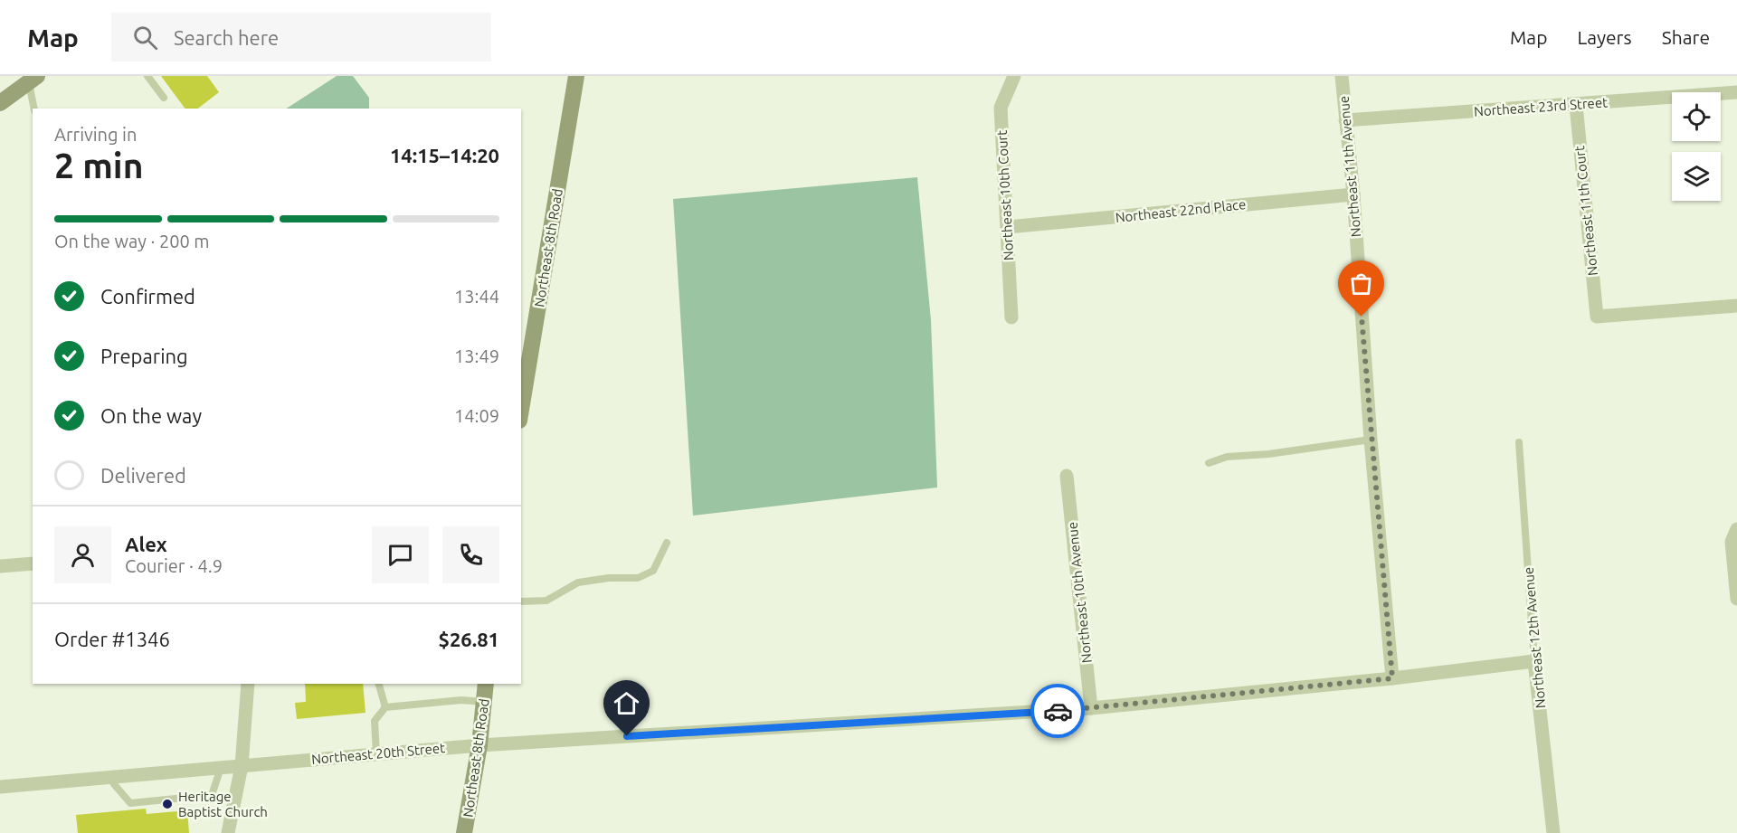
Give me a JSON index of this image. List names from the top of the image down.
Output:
{
  "streets": {
    "main road": ["Northeast 8th Road"],
    "street": [
      "Northeast 23rd Street",
      "Northeast 11th Avenue",
      "Northeast 10th Court",
      "Northeast 22nd Place",
      "Northeast 11th Court",
      "Northeast 10th Avenue",
      "Northeast 12th Avenue",
      "Northeast 20th Street"
    ]
  },
  "crossings": [
    ["Northeast 23rd Street", "Northeast 11th Avenue"],
    ["Northeast 23rd Street", "Northeast 11th Court"],
    ["Northeast 11th Avenue", "Northeast 22nd Place"],
    ["Northeast 11th Avenue", "Northeast 20th Street"],
    ["Northeast 10th Court", "Northeast 22nd Place"],
    ["Northeast 8th Road", "Northeast 20th Street"],
    ["Northeast 10th Avenue", "Northeast 20th Street"],
    ["Northeast 12th Avenue", "Northeast 20th Street"]
  ],
  "places": ["Heritage Baptist Church"],
  "page": {
    "header": "Map",
    "search": "Search here",
    "nav": ["Map", "Layers", "Share"],
    "heading": ["2 min", "Arriving in", "14:15–14:20"],
    "panel": [
      "Alex",
      "Courier · 4.9",
      "Order #1346",
      "$26.81"
    ],
    "bar": "On the way · 200 m",
    "list": [
      ["Confirmed", "13:44"],
      ["Preparing", "13:49"],
      ["On the way", "14:09"],
      "Delivered"
    ]
  }
}
